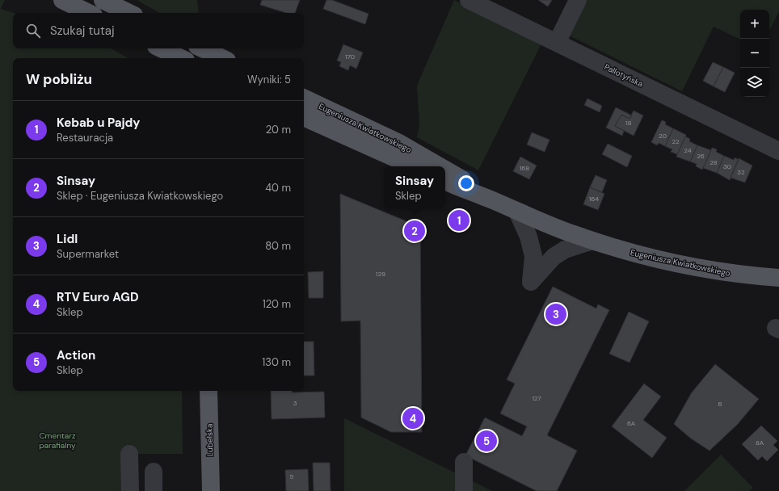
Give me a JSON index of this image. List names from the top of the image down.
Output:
{
  "streets": {
    "main road": ["Eugeniusza Kwiatkowskiego", "Lubelska"],
    "street": ["Pallotyńska"]
  },
  "parks": ["Cmentarz parafialny"],
  "house_numbers": [
    "170",
    "18",
    "20",
    "22",
    "24",
    "26",
    "28",
    "30",
    "168",
    "32",
    "164",
    "129",
    "127",
    "3",
    "6",
    "6A",
    "8A",
    "5"
  ],
  "page": {
    "map_buttons": ["+", "−"],
    "search": "Szukaj tutaj",
    "heading": ["W pobliżu", "Wyniki: 5"],
    "list": [
      {
        "mark": "1",
        "name": "Kebab u Pajdy",
        "note": "Restauracja",
        "value": "20 m"
      },
      {
        "mark": "2",
        "name": "Sinsay",
        "note": "Sklep · Eugeniusza Kwiatkowskiego",
        "value": "40 m"
      },
      {
        "mark": "3",
        "name": "Lidl",
        "note": "Supermarket",
        "value": "80 m"
      },
      {
        "mark": "4",
        "name": "RTV Euro AGD",
        "note": "Sklep",
        "value": "120 m"
      },
      {
        "mark": "5",
        "name": "Action",
        "note": "Sklep",
        "value": "130 m"
      }
    ],
    "popup": ["Sinsay", "Sklep"],
    "pins": [
      "1",
      "2",
      "3",
      "4",
      "5"
    ]
  }
}
